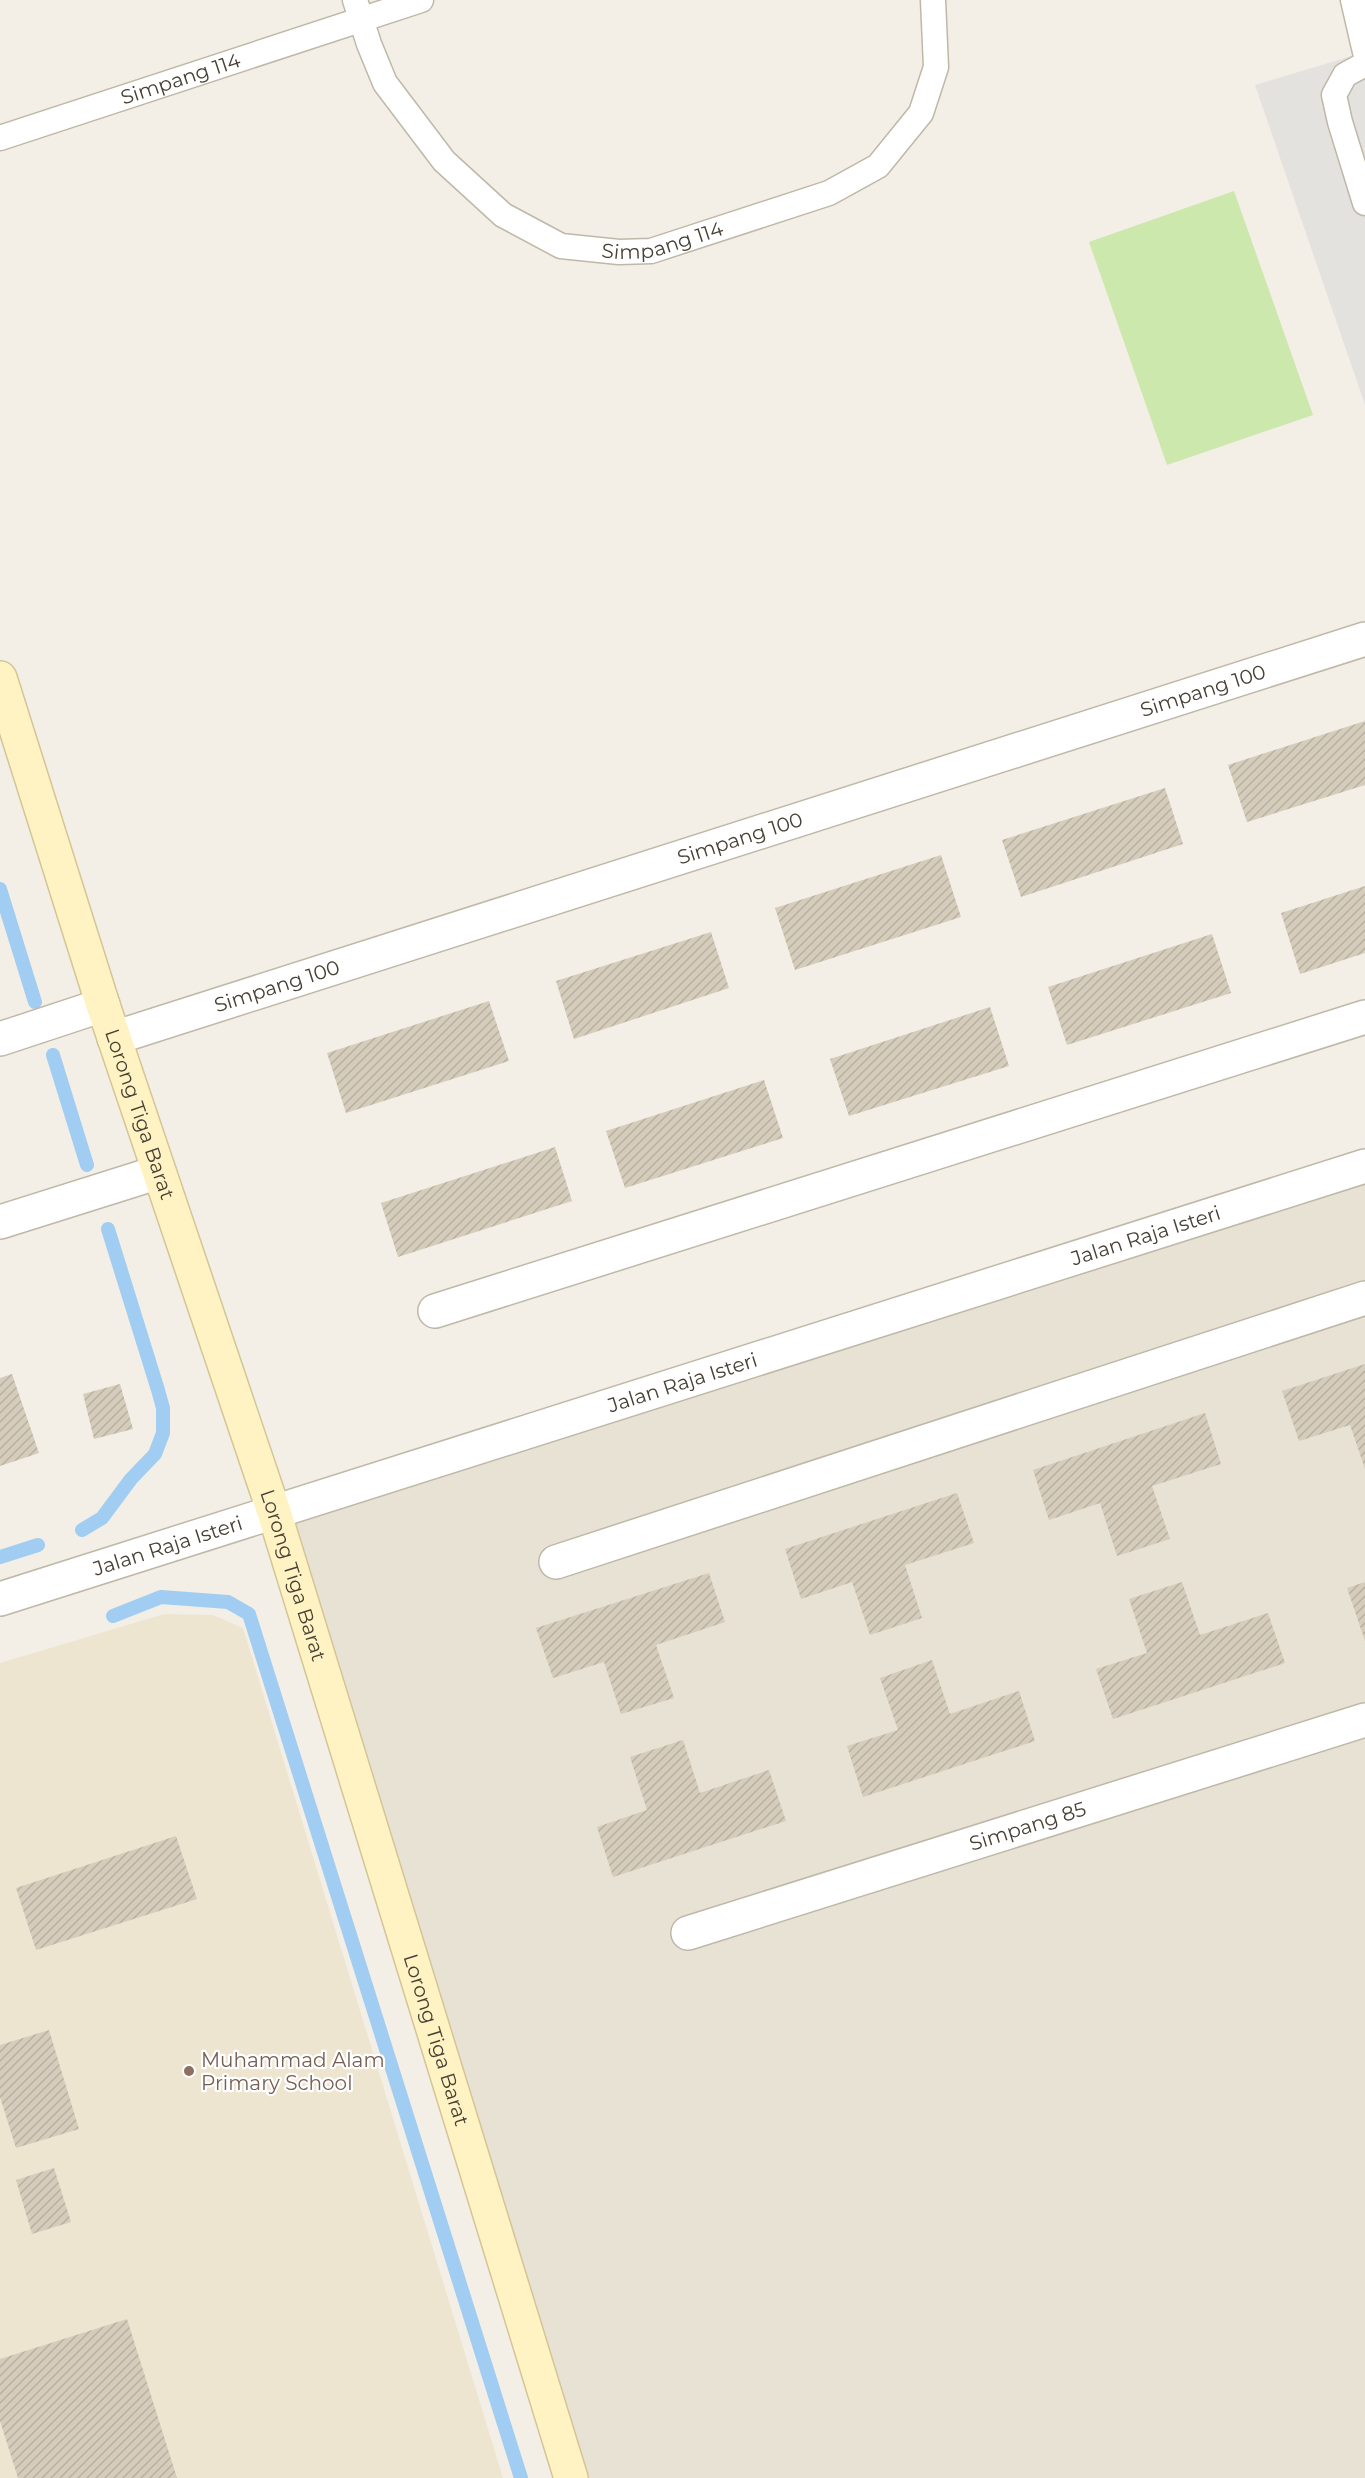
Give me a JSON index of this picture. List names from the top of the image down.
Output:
{
  "streets": {
    "main road": ["Lorong Tiga Barat"],
    "street": ["Simpang 100", "Jalan Raja Isteri", "Simpang 85"],
    "lane": ["Simpang 114"]
  },
  "crossings": [
    ["Simpang 100", "Lorong Tiga Barat"],
    ["Lorong Tiga Barat", "Jalan Raja Isteri"]
  ],
  "places": ["Muhammad Alam Primary School"]
}
